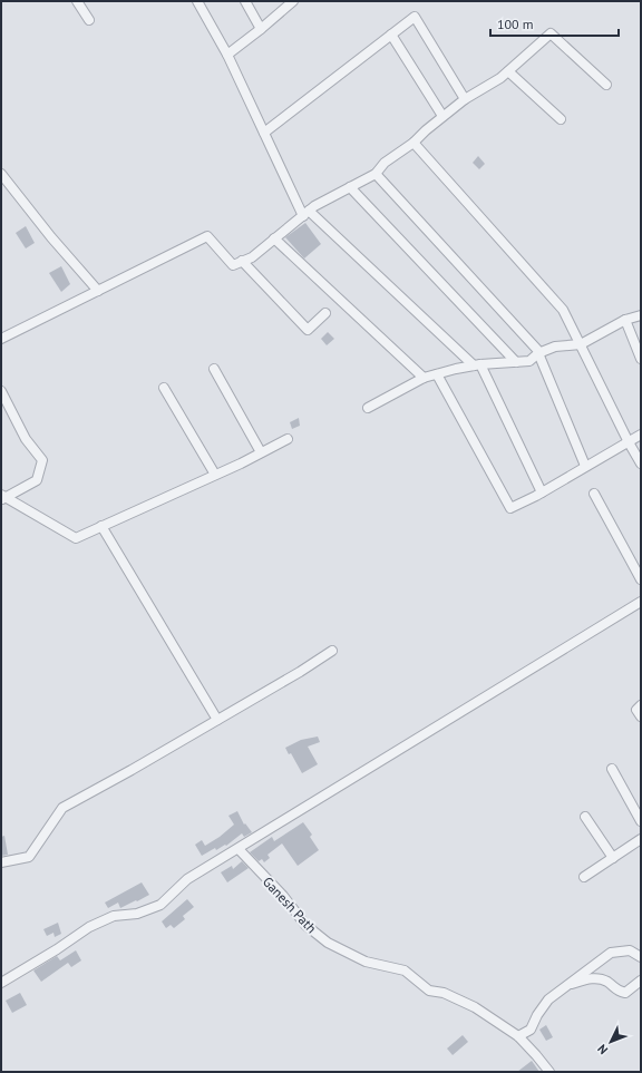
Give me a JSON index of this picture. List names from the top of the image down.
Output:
{
  "streets": {
    "street": ["Ganesh Path"]
  },
  "scale_bar": "100 m",
  "north": "bottom left"
}
